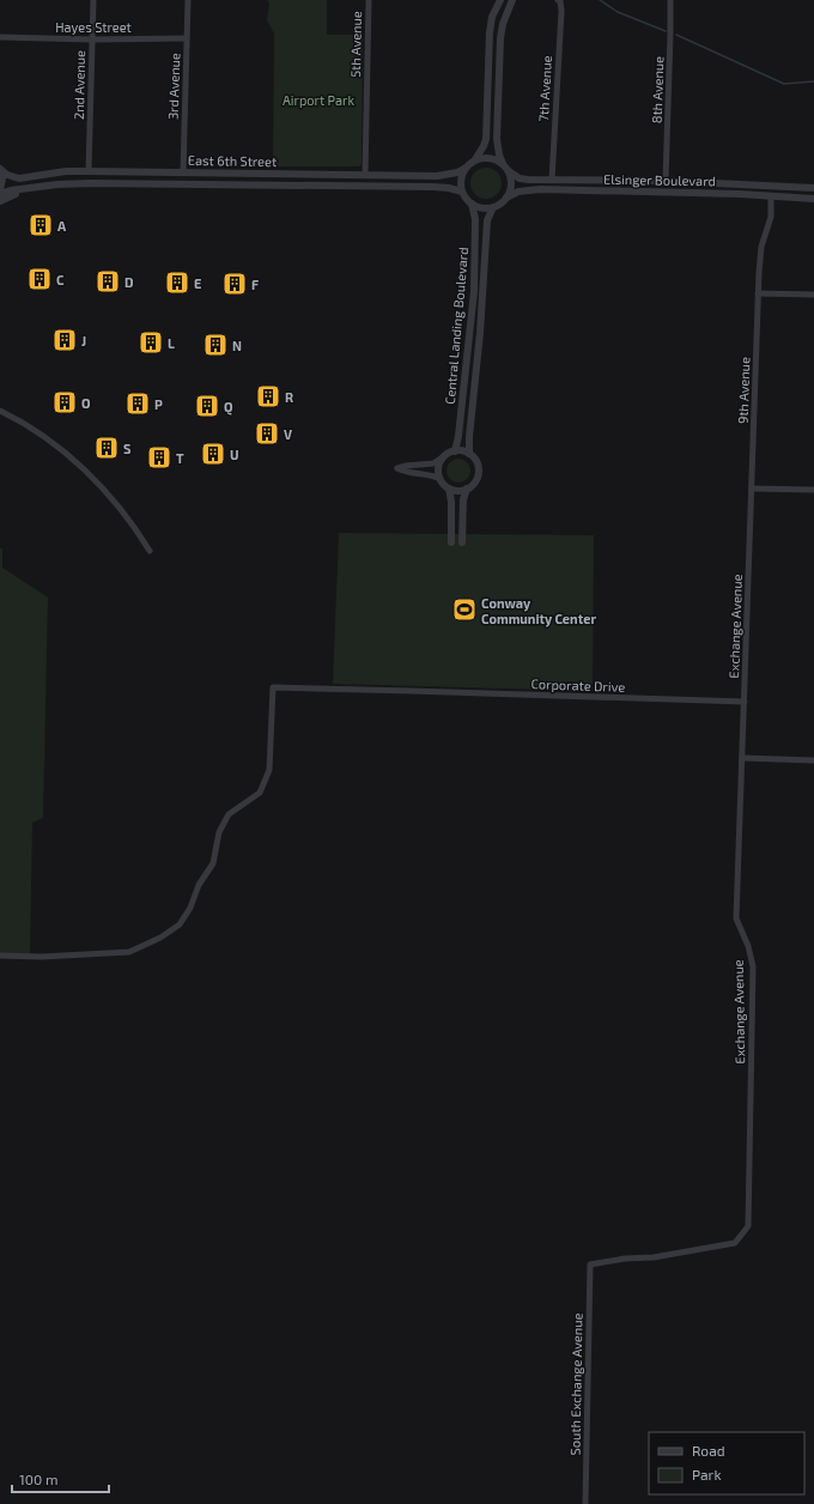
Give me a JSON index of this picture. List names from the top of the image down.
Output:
{
  "streets": {
    "street": [
      "Hayes Street",
      "5th Avenue",
      "2nd Avenue",
      "3rd Avenue",
      "7th Avenue",
      "8th Avenue",
      "East 6th Street",
      "Elsinger Boulevard",
      "Central Landing Boulevard",
      "9th Avenue",
      "Exchange Avenue",
      "Corporate Drive",
      "South Exchange Avenue"
    ]
  },
  "crossings": [
    ["Hayes Street", "2nd Avenue"],
    ["Hayes Street", "3rd Avenue"],
    ["5th Avenue", "East 6th Street"],
    ["2nd Avenue", "East 6th Street"],
    ["3rd Avenue", "East 6th Street"],
    ["7th Avenue", "Elsinger Boulevard"],
    ["8th Avenue", "Elsinger Boulevard"],
    ["East 6th Street", "Elsinger Boulevard"],
    ["East 6th Street", "Central Landing Boulevard"],
    ["Elsinger Boulevard", "Central Landing Boulevard"],
    ["Elsinger Boulevard", "9th Avenue"],
    ["9th Avenue", "Exchange Avenue"],
    ["Exchange Avenue", "Corporate Drive"],
    ["Exchange Avenue", "South Exchange Avenue"]
  ],
  "parks": ["Airport Park"],
  "places": {
    "building": [
      "A",
      "C",
      "D",
      "E",
      "F",
      "J",
      "L",
      "N",
      "R",
      "O",
      "P",
      "Q",
      "V",
      "S",
      "U",
      "T"
    ],
    "sports": ["Conway Community Center"]
  },
  "legend": ["Road", "Park"],
  "scale_bar": "100 m"
}
